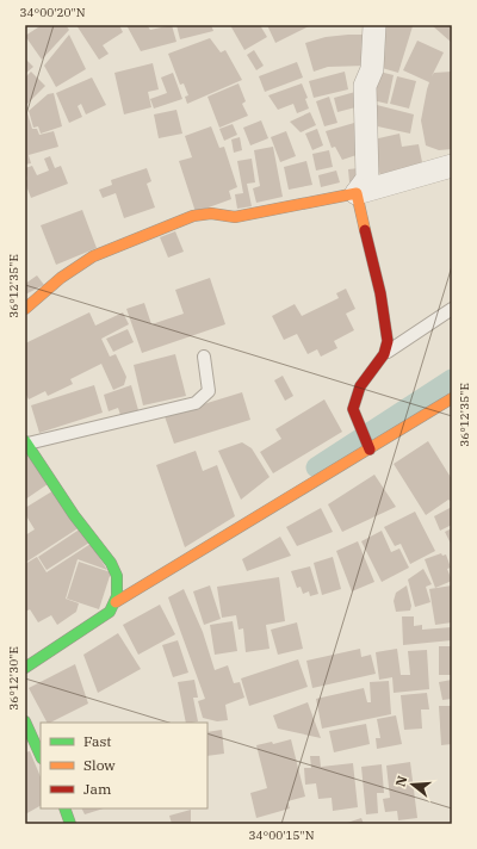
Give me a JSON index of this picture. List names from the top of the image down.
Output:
{
  "legend": ["Fast", "Slow", "Jam"],
  "north": "left",
  "coordinates": [
    "34°00'20\"N",
    "36°12'35\"E",
    "36°12'30\"E",
    "34°00'15\"N"
  ]
}
